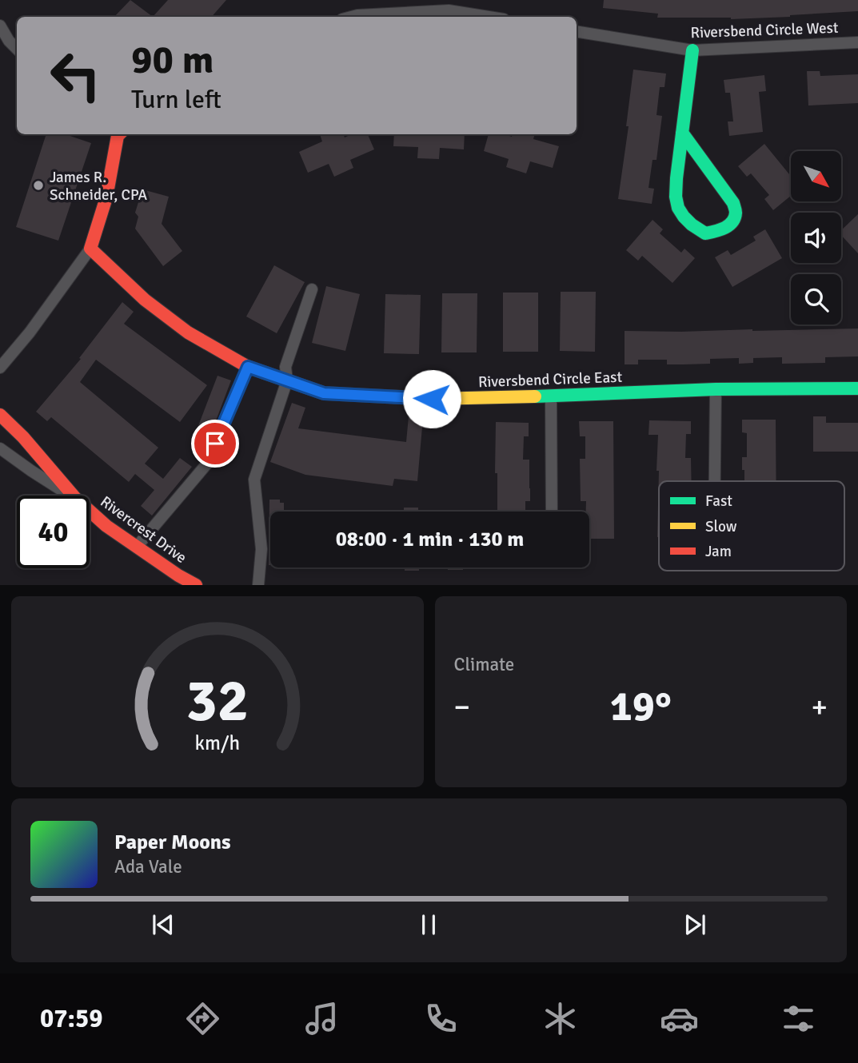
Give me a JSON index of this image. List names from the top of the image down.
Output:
{
  "streets": {
    "street": ["Riversbend Circle West", "Riversbend Circle East", "Rivercrest Drive"]
  },
  "places": ["James R. Schneider, CPA"],
  "legend": ["Fast", "Slow", "Jam"],
  "north": "bottom right",
  "page": {
    "turn": ["90 m", "Turn left"],
    "limit": "40",
    "trip": "08:00 · 1 min · 130 m",
    "tile": "Climate",
    "heat": ["−", "19°", "+"],
    "song": ["Paper Moons", "Ada Vale"],
    "tabs": "07:59",
    "gauge": ["32", "km/h"]
  }
}
